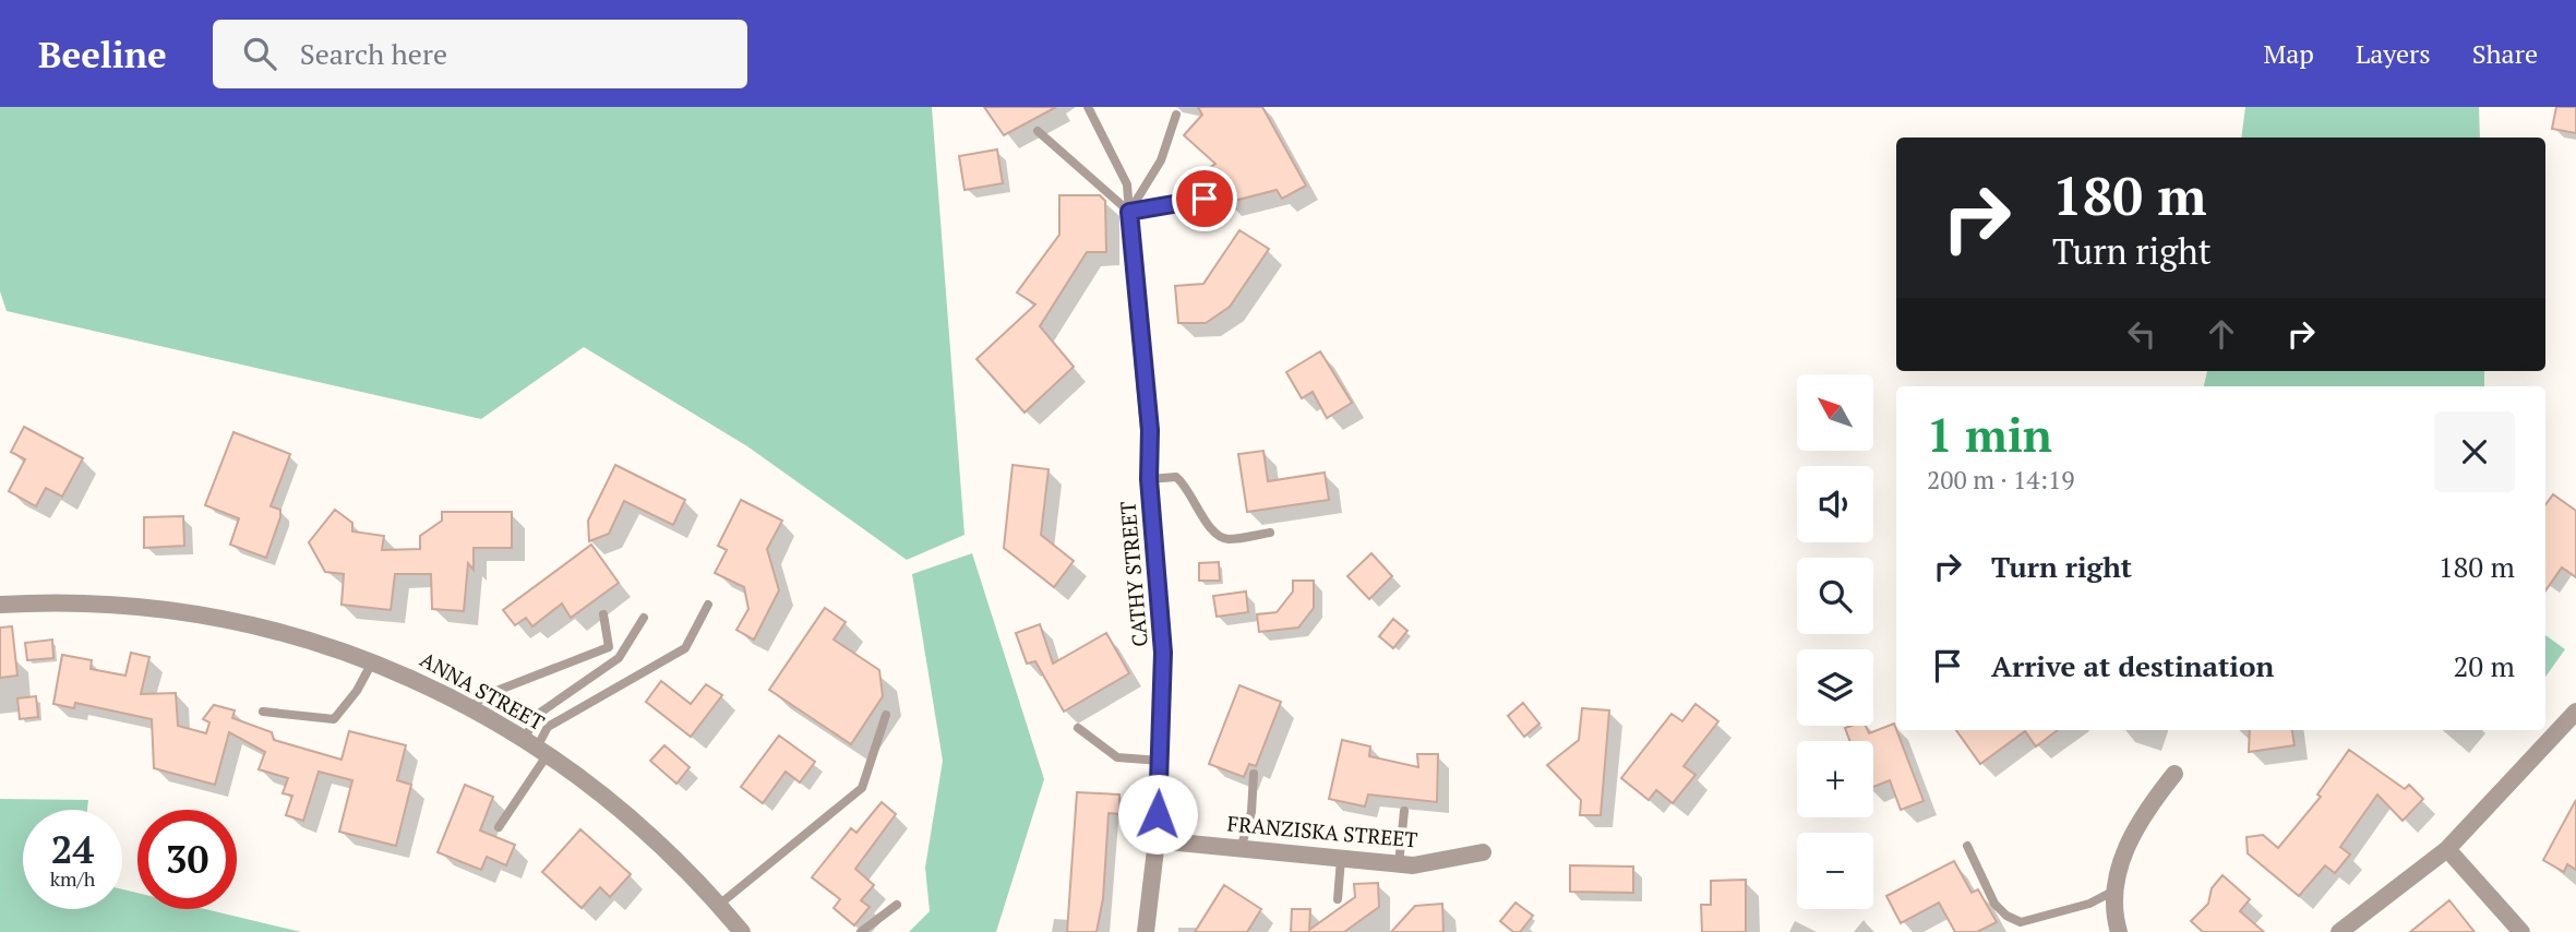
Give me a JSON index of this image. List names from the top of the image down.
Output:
{
  "streets": {
    "street": ["CATHY STREET", "ANNA STREET", "FRANZISKA STREET"]
  },
  "crossings": [
    ["CATHY STREET", "FRANZISKA STREET"]
  ],
  "north": "top left",
  "page": {
    "header": "Beeline",
    "search": "Search here",
    "nav": ["Map", "Layers", "Share"],
    "turn": ["180 m", "Turn right"],
    "map_buttons": ["+", "−"],
    "heading": ["1 min", "200 m · 14:19"],
    "list": [
      {
        "name": "Turn right",
        "value": "180 m"
      },
      {
        "name": "Arrive at destination",
        "value": "20 m"
      }
    ],
    "speed": "24 km/h",
    "limit": "30"
  }
}
